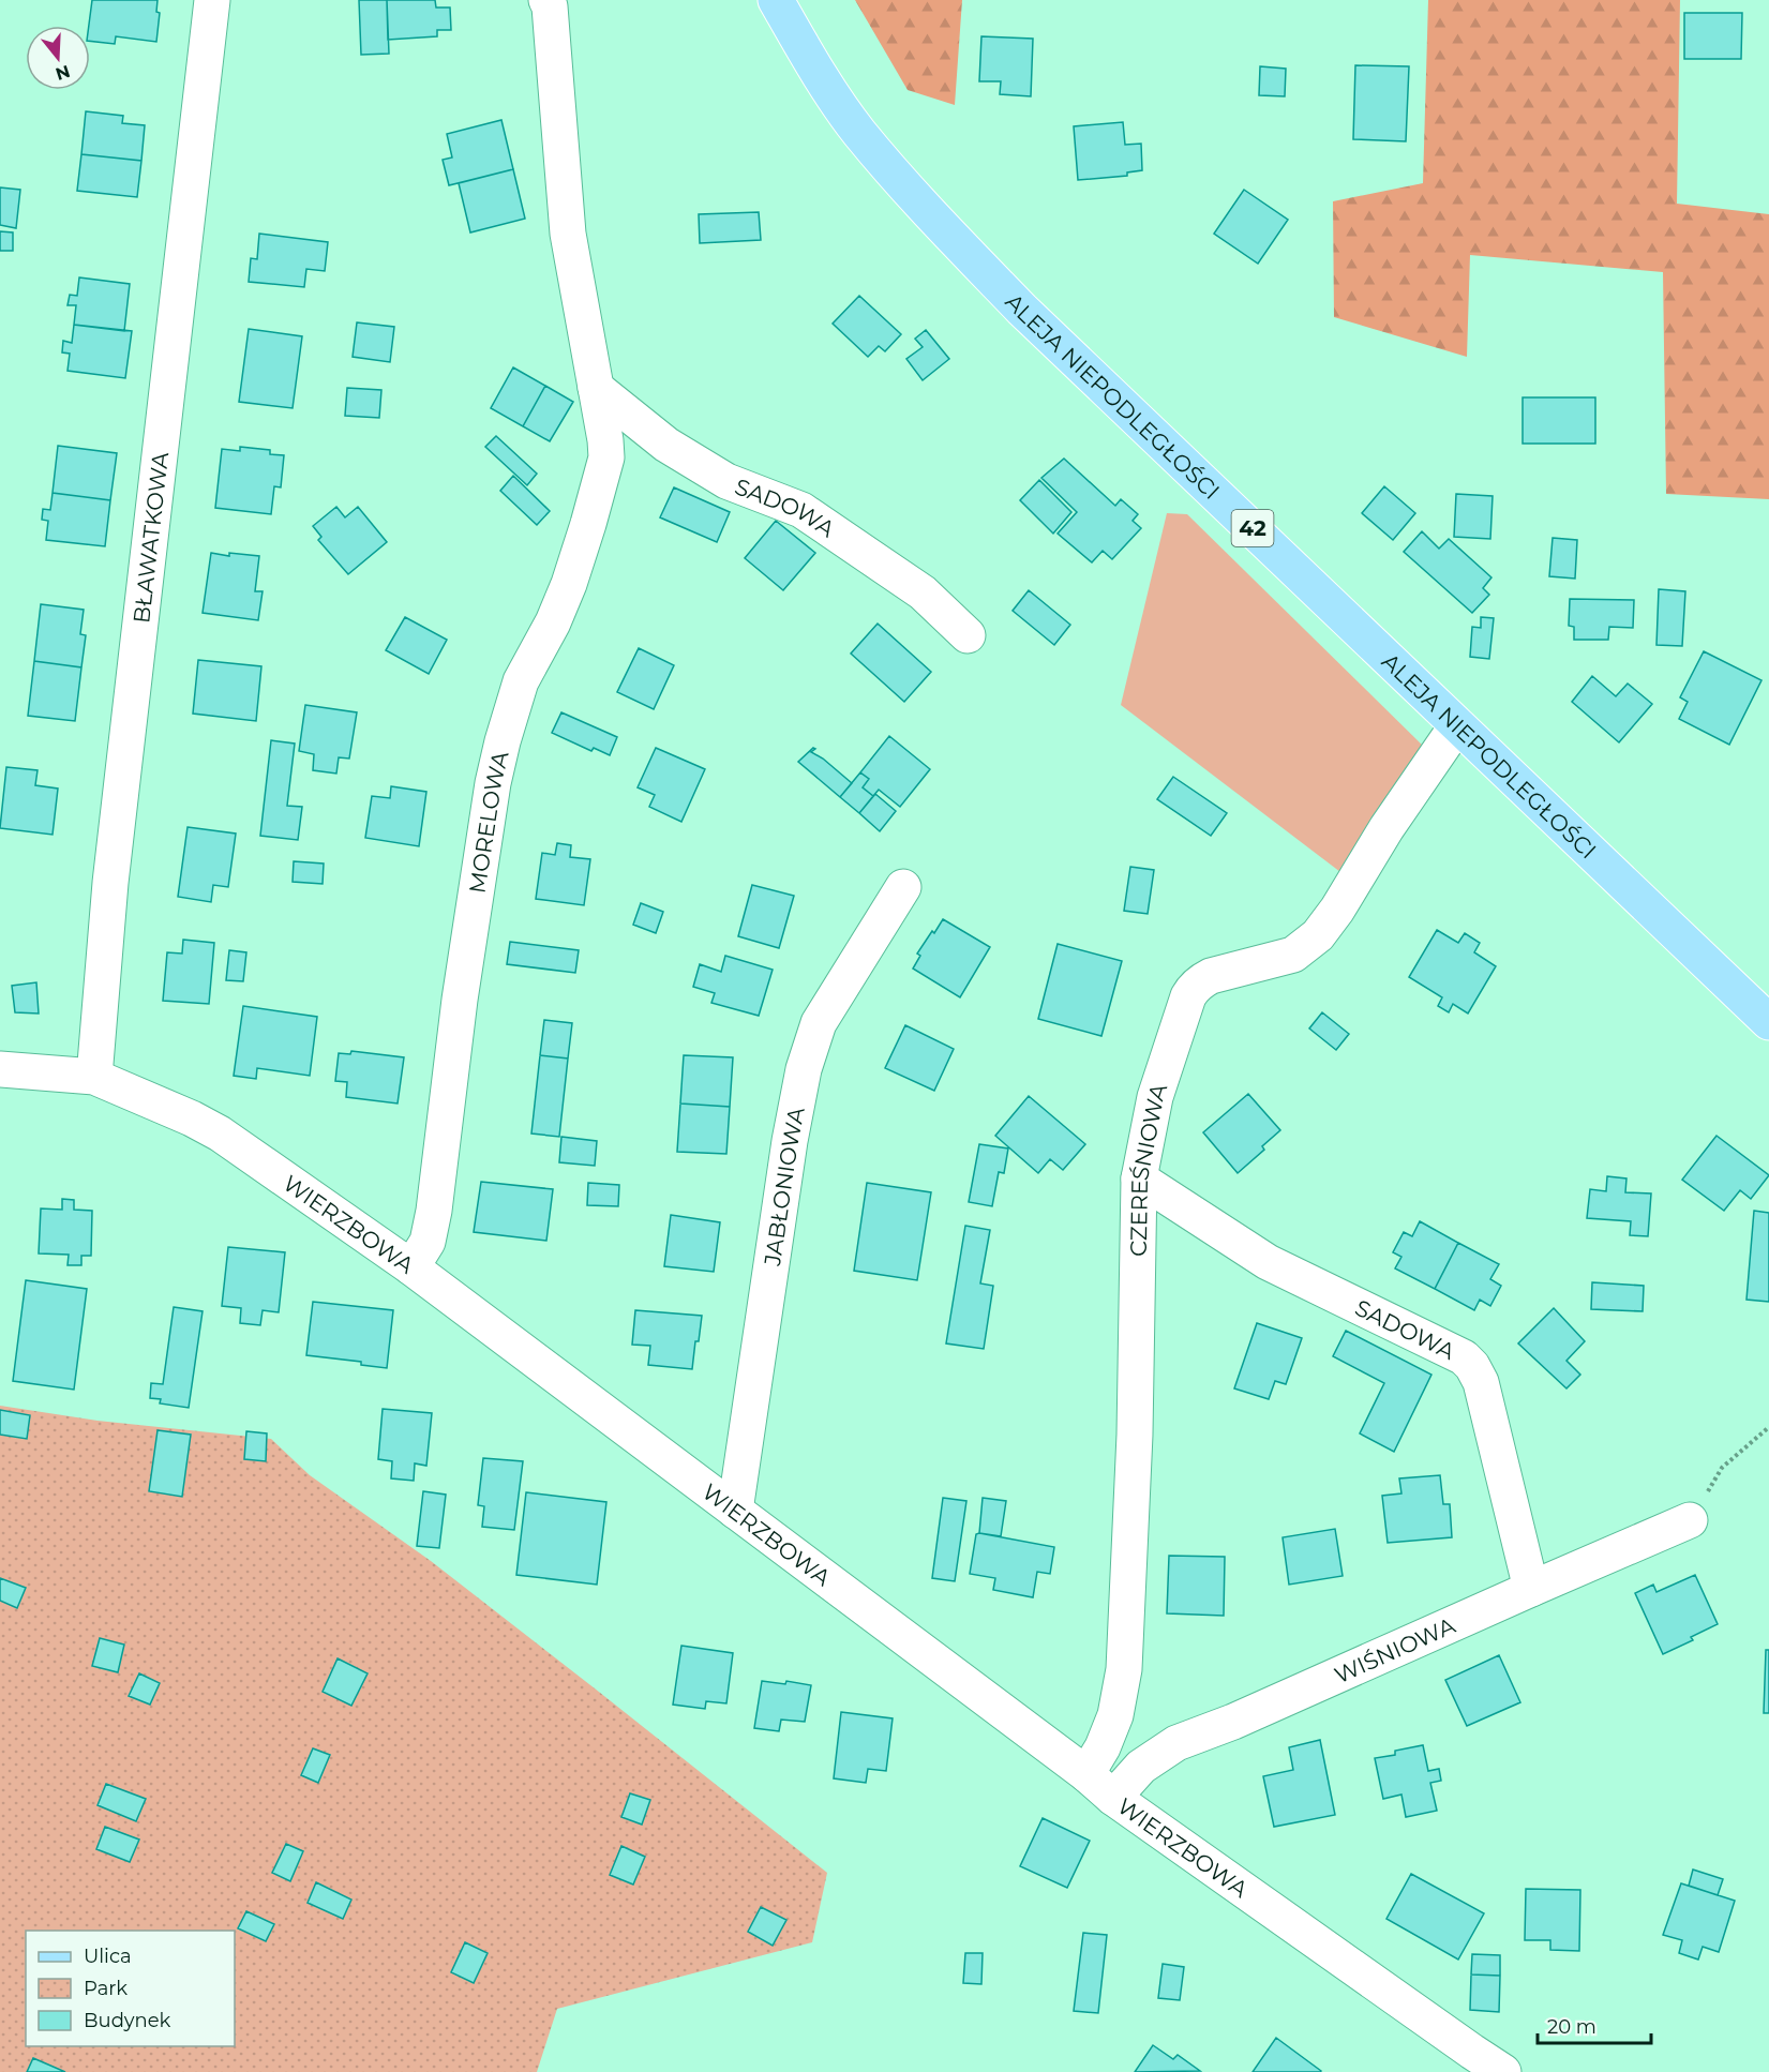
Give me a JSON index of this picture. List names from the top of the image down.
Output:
{
  "streets": {
    "main road": ["ALEJA NIEPODLEGŁOŚCI", "42"],
    "street": [
      "SADOWA",
      "BŁAWATKOWA",
      "MORELOWA",
      "CZEREŚNIOWA",
      "JABŁONIOWA",
      "WIERZBOWA",
      "WIŚNIOWA"
    ]
  },
  "crossings": [
    ["ALEJA NIEPODLEGŁOŚCI", "CZEREŚNIOWA"],
    ["SADOWA", "MORELOWA"],
    ["SADOWA", "CZEREŚNIOWA"],
    ["SADOWA", "WIŚNIOWA"],
    ["BŁAWATKOWA", "WIERZBOWA"],
    ["MORELOWA", "WIERZBOWA"],
    ["CZEREŚNIOWA", "WIERZBOWA"],
    ["JABŁONIOWA", "WIERZBOWA"],
    ["WIERZBOWA", "WIŚNIOWA"]
  ],
  "legend": ["Ulica", "Park", "Budynek"],
  "scale_bar": "20 m",
  "north": "bottom"
}
